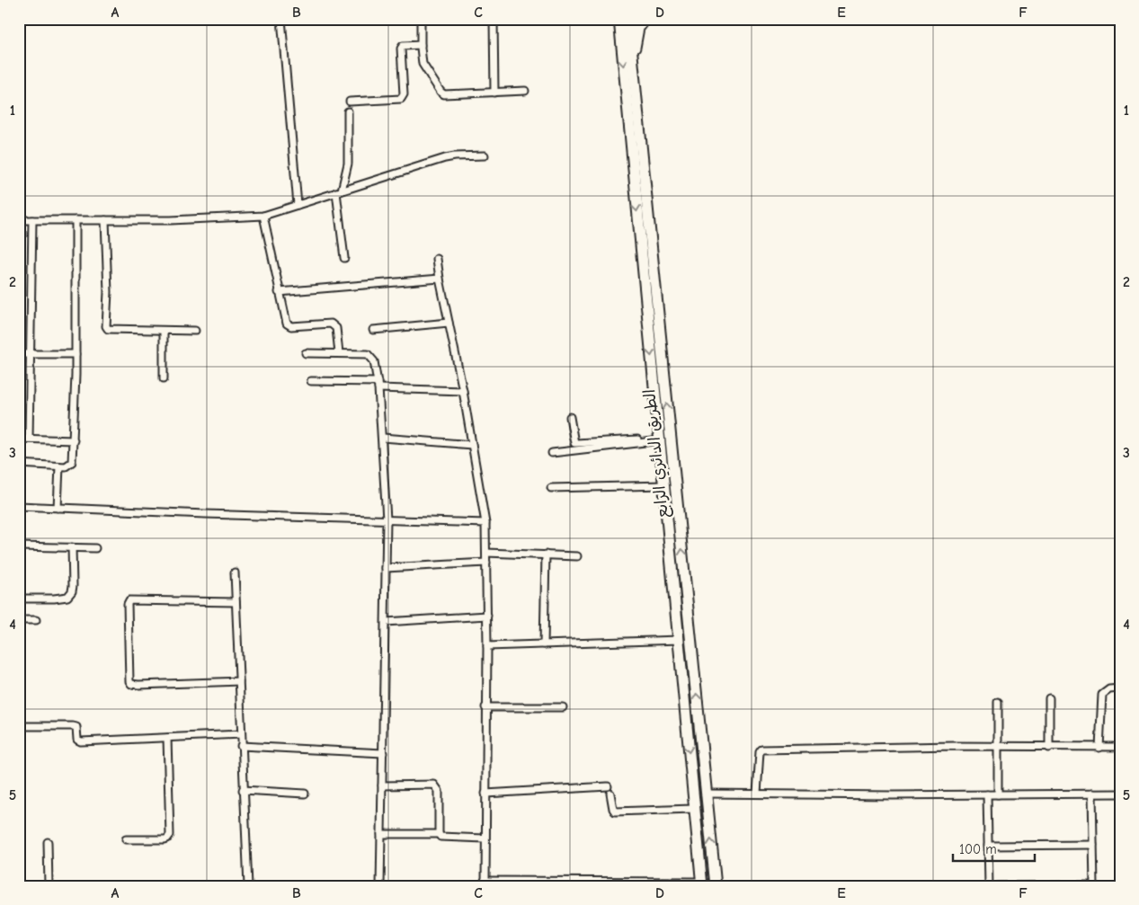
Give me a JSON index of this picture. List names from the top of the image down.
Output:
{
  "streets": {
    "main road": ["الطريق الدائري الرابع"]
  },
  "scale_bar": "100 m",
  "grid": {
    "columns": [
      "A",
      "B",
      "C",
      "D",
      "E",
      "F"
    ],
    "rows": [
      "1",
      "2",
      "3",
      "4",
      "5"
    ]
  }
}
